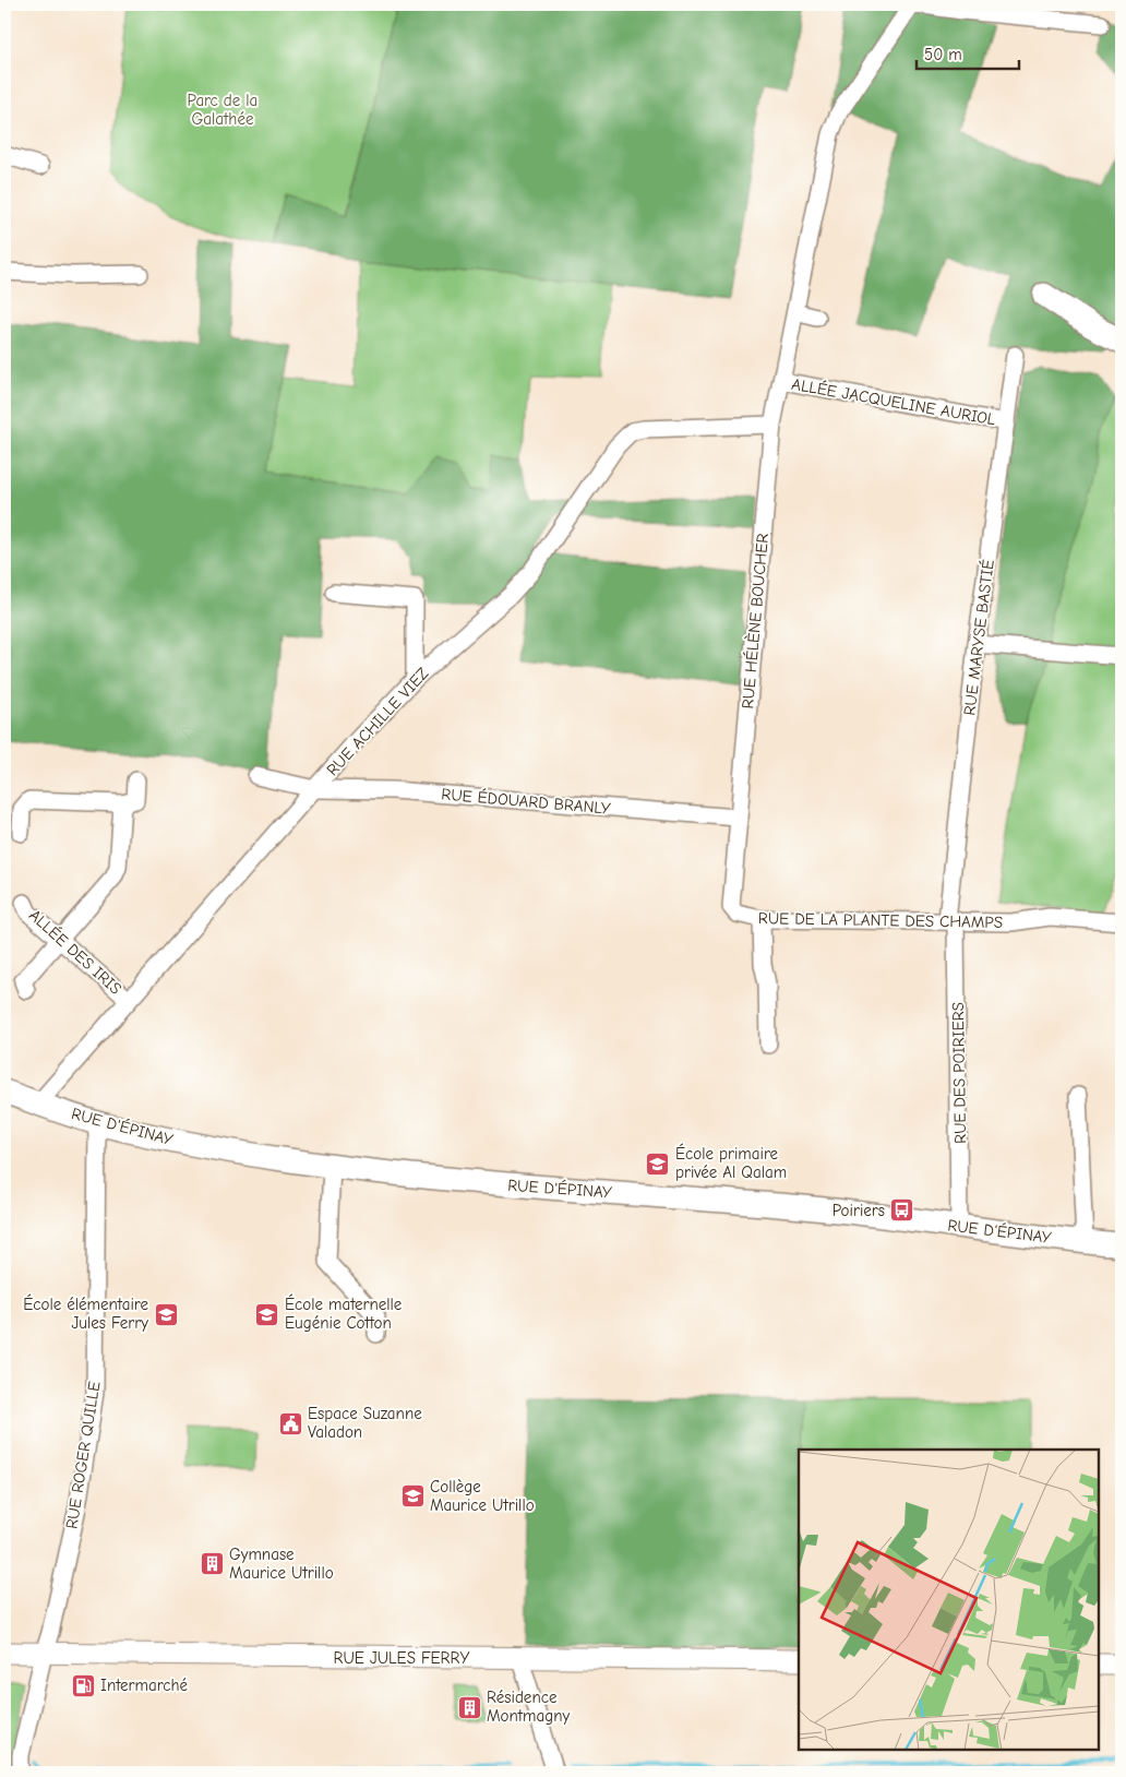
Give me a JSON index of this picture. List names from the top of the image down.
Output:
{
  "streets": {
    "main road": ["RUE D'ÉPINAY"],
    "street": [
      "ALLÉE JACQUELINE AURIOL",
      "RUE HÉLÈNE BOUCHER",
      "RUE MARYSE BASTIÉ",
      "RUE ACHILLE VIEZ",
      "RUE ÉDOUARD BRANLY",
      "RUE DE LA PLANTE DES CHAMPS",
      "ALLÉE DES IRIS",
      "RUE DES POIRIERS",
      "RUE ROGER QUILLE",
      "RUE JULES FERRY"
    ]
  },
  "crossings": [
    ["ALLÉE JACQUELINE AURIOL", "RUE MARYSE BASTIÉ"],
    ["RUE HÉLÈNE BOUCHER", "RUE ACHILLE VIEZ"],
    ["RUE HÉLÈNE BOUCHER", "RUE ÉDOUARD BRANLY"],
    ["RUE HÉLÈNE BOUCHER", "RUE DE LA PLANTE DES CHAMPS"],
    ["RUE MARYSE BASTIÉ", "RUE DE LA PLANTE DES CHAMPS"],
    ["RUE MARYSE BASTIÉ", "RUE DES POIRIERS"],
    ["RUE ACHILLE VIEZ", "RUE ÉDOUARD BRANLY"],
    ["RUE ACHILLE VIEZ", "ALLÉE DES IRIS"],
    ["RUE ACHILLE VIEZ", "RUE D'ÉPINAY"],
    ["RUE ÉDOUARD BRANLY", "RUE DE LA PLANTE DES CHAMPS"],
    ["RUE DE LA PLANTE DES CHAMPS", "RUE DES POIRIERS"],
    ["RUE DES POIRIERS", "RUE D'ÉPINAY"],
    ["RUE D'ÉPINAY", "RUE ROGER QUILLE"],
    ["RUE ROGER QUILLE", "RUE JULES FERRY"]
  ],
  "parks": ["Parc de la Galathée"],
  "places": {
    "school or university": [
      "École primaire privée Al Qalam",
      "École élémentaire Jules Ferry",
      "École maternelle Eugénie Cotton",
      "Collège Maurice Utrillo"
    ],
    "bus stop": ["Poiriers"],
    "public building": ["Espace Suzanne Valadon"],
    "building": ["Gymnase Maurice Utrillo", "Résidence Montmagny"],
    "fuel station": ["Intermarché"]
  },
  "scale_bar": "50 m"
}
